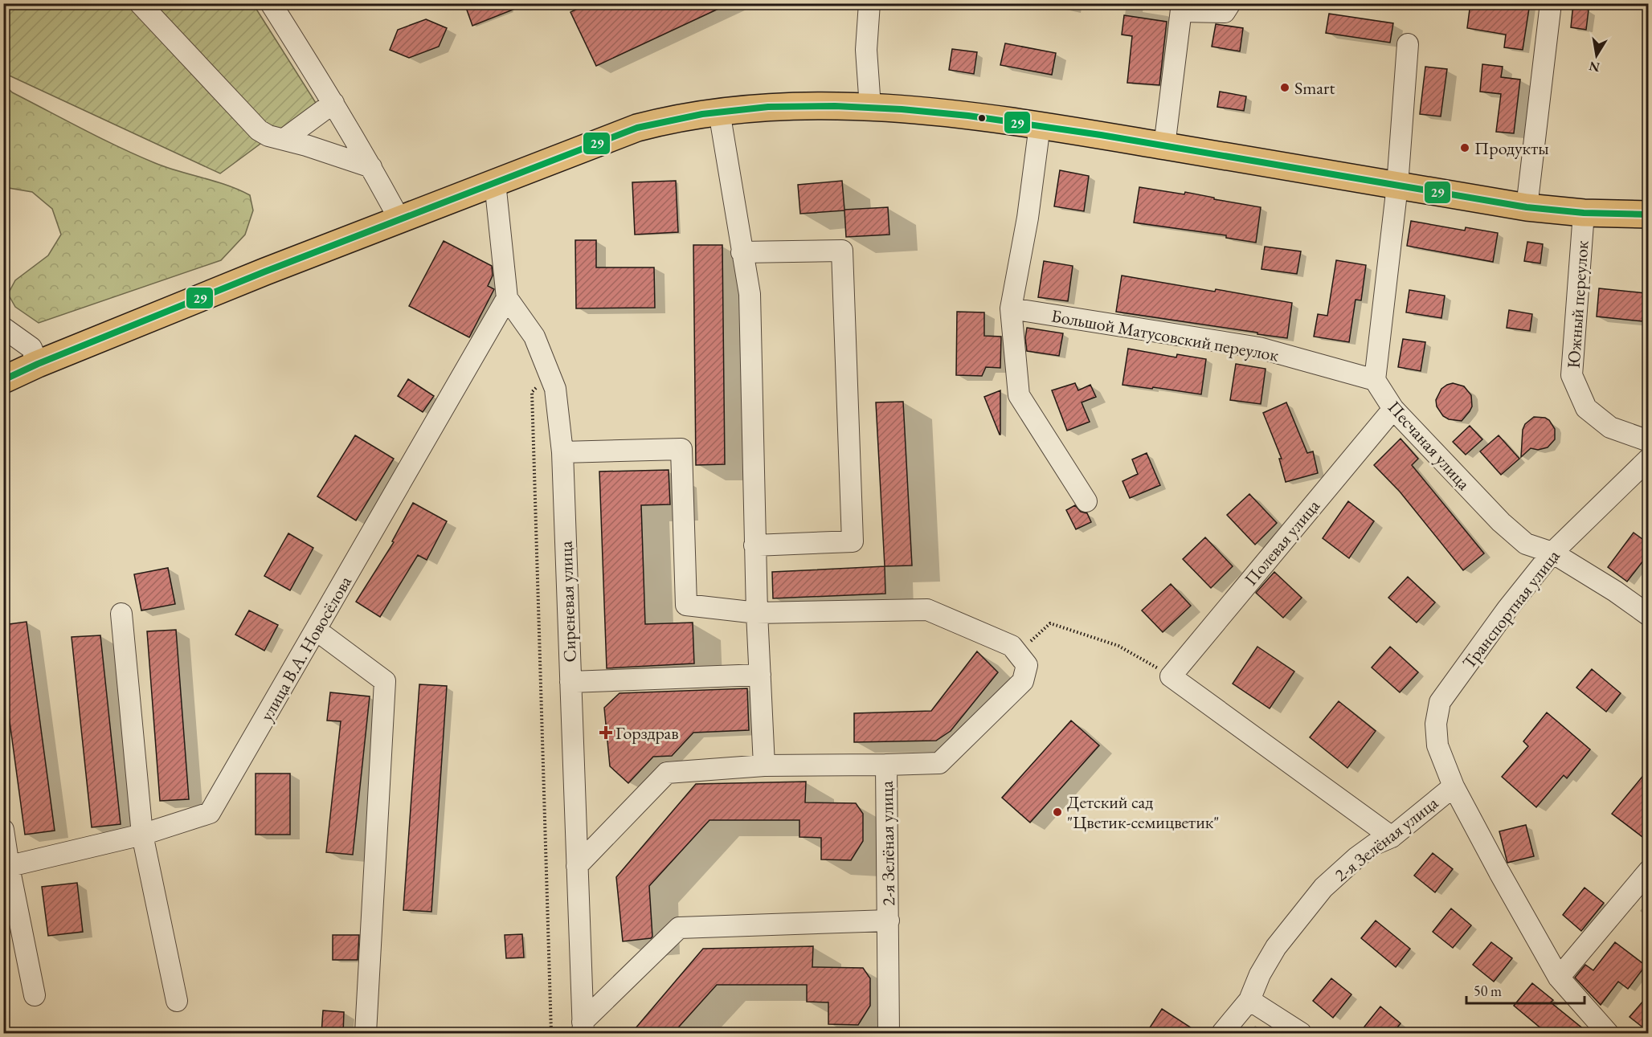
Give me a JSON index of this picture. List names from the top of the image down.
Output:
{
  "streets": {
    "street": [
      "Южный переулок",
      "Большой Матусовский переулок",
      "Песчаная улица",
      "Полевая улица",
      "Сиреневая улица",
      "Транспортная улица",
      "улица В.А. Новосёлова",
      "2-я Зелёная улица"
    ]
  },
  "crossings": [
    ["Большой Матусовский переулок", "Песчаная улица"],
    ["Песчаная улица", "Полевая улица"],
    ["Песчаная улица", "Транспортная улица"],
    ["Сиреневая улица", "улица В.А. Новосёлова"],
    ["Сиреневая улица", "2-я Зелёная улица"],
    ["Транспортная улица", "2-я Зелёная улица"]
  ],
  "places": {
    "other": ["Smart", "Продукты", "Детский сад \"Цветик-семицветик\""],
    "health": ["Горздрав"]
  },
  "lines": ["transit line 29"],
  "scale_bar": "50 m",
  "north": "bottom"
}
